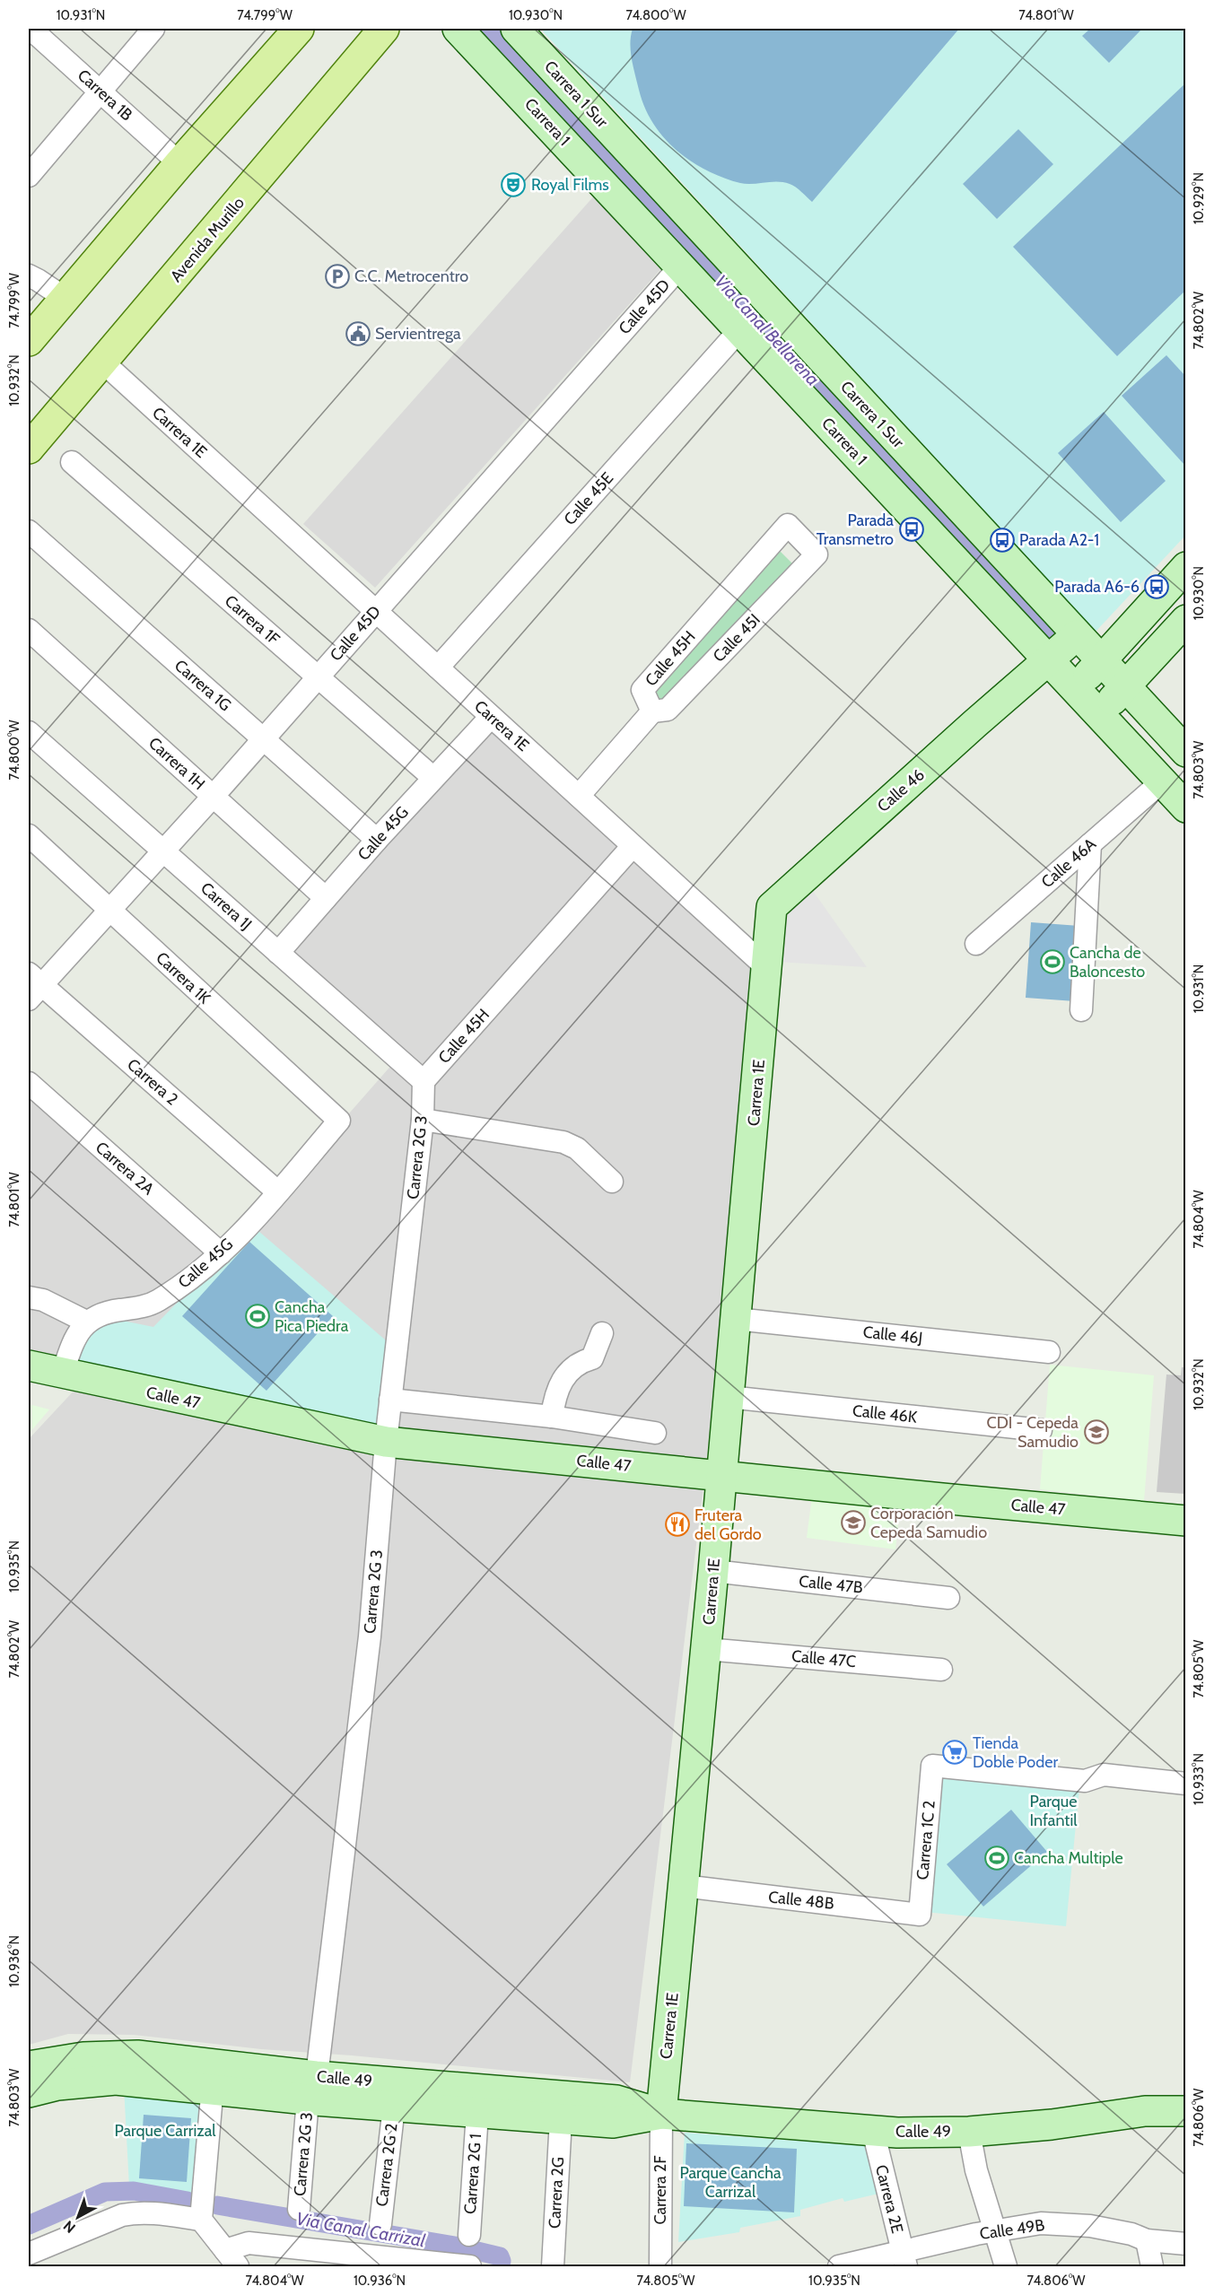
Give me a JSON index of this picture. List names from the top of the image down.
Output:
{
  "streets": {
    "main road": ["Avenida Murillo"],
    "street": [
      "Carrera 1 Sur",
      "Carrera 1B",
      "Carrera 1",
      "Calle 45D",
      "Carrera 1E",
      "Calle 45E",
      "Carrera 1F",
      "Calle 45I",
      "Calle 45H",
      "Carrera 1G",
      "Carrera 1H",
      "Calle 46",
      "Calle 45G",
      "Calle 46A",
      "Carrera 1J",
      "Carrera 1K",
      "Carrera 2",
      "Carrera 2G 3",
      "Carrera 2A",
      "Calle 46J",
      "Calle 47",
      "Calle 46K",
      "Calle 47B",
      "Calle 47C",
      "Carrera 1C 2",
      "Calle 48B",
      "Calle 49",
      "Carrera 2G 2",
      "Carrera 2G 1",
      "Carrera 2F",
      "Carrera 2G",
      "Carrera 2E",
      "Calle 49B"
    ]
  },
  "crossings": [
    ["Carrera 1 Sur", "Calle 46"],
    ["Carrera 1", "Calle 45D"],
    ["Carrera 1", "Calle 45E"],
    ["Carrera 1", "Calle 46"],
    ["Carrera 1", "Calle 46A"],
    ["Avenida Murillo", "Carrera 1E"],
    ["Calle 45D", "Carrera 1E"],
    ["Calle 45D", "Carrera 1F"],
    ["Calle 45D", "Carrera 1G"],
    ["Calle 45D", "Carrera 1H"],
    ["Calle 45D", "Carrera 1J"],
    ["Calle 45D", "Carrera 1K"],
    ["Calle 45D", "Carrera 2"],
    ["Carrera 1E", "Calle 45E"],
    ["Carrera 1E", "Calle 45H"],
    ["Carrera 1E", "Calle 46"],
    ["Carrera 1E", "Calle 45G"],
    ["Carrera 1E", "Calle 46J"],
    ["Carrera 1E", "Calle 47"],
    ["Carrera 1E", "Calle 46K"],
    ["Carrera 1E", "Calle 47B"],
    ["Carrera 1E", "Calle 47C"],
    ["Carrera 1E", "Calle 48B"],
    ["Carrera 1E", "Calle 49"],
    ["Carrera 1E", "Carrera 2F"],
    ["Carrera 1F", "Calle 45G"],
    ["Calle 45I", "Calle 45H"],
    ["Calle 45H", "Carrera 1J"],
    ["Calle 45H", "Carrera 2G 3"],
    ["Carrera 1G", "Calle 45G"],
    ["Carrera 1H", "Calle 45G"],
    ["Calle 45G", "Carrera 1J"],
    ["Calle 45G", "Carrera 1K"],
    ["Calle 45G", "Carrera 2"],
    ["Calle 45G", "Carrera 2A"],
    ["Carrera 1J", "Carrera 2G 3"],
    ["Carrera 2G 3", "Calle 47"],
    ["Carrera 2G 3", "Calle 49"],
    ["Carrera 1C 2", "Calle 48B"],
    ["Calle 49", "Carrera 2G 2"],
    ["Calle 49", "Carrera 2G 1"],
    ["Calle 49", "Carrera 2F"],
    ["Calle 49", "Carrera 2G"],
    ["Calle 49", "Carrera 2E"],
    ["Carrera 2E", "Calle 49B"]
  ],
  "water": ["Via Canal Bellarena", "Via Canal Carrizal"],
  "parks": ["Parque Infantil", "Parque Carrizal", "Parque Cancha Carrizal"],
  "places": {
    "theatre": ["Royal Films"],
    "parking": ["C.C. Metrocentro"],
    "public building": ["Servientrega"],
    "bus stop": ["Parada Transmetro", "Parada A2-1", "Parada A6-6"],
    "sports": ["Cancha de Baloncesto", "Cancha Pica Piedra", "Cancha Multiple"],
    "school or university": ["CDI - Cepeda Samudio", "Corporación Cepeda Samudio"],
    "restaurant": ["Frutera del Gordo"],
    "supermarket": ["Tienda Doble Poder"]
  },
  "north": "bottom left",
  "coordinates": [
    "10.931°N",
    "74.799°W",
    "10.930°N",
    "74.800°W",
    "74.801°W",
    "10.929°N",
    "74.802°W",
    "10.932°N",
    "74.803°W",
    "74.804°W",
    "10.935°N",
    "74.805°W",
    "10.933°N",
    "10.936°N",
    "74.806°W"
  ]
}
